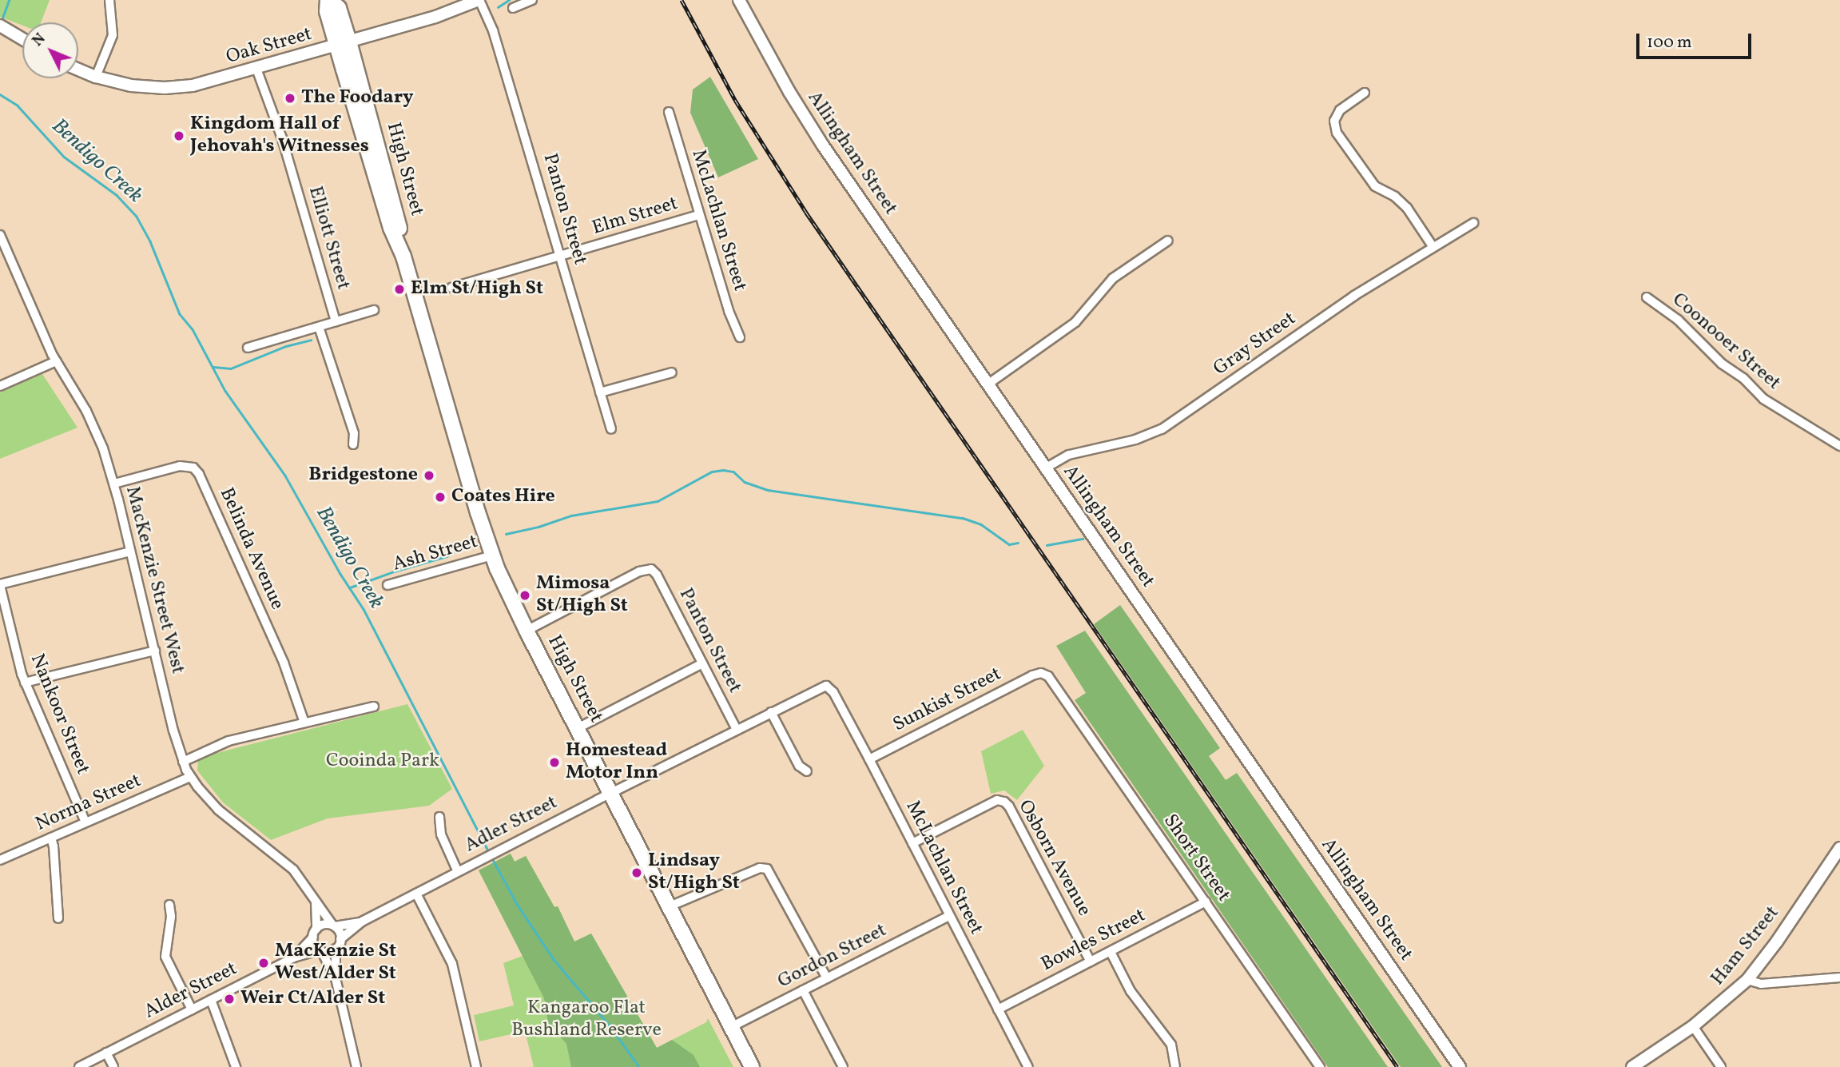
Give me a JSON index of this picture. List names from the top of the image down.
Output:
{
  "streets": {
    "highway": ["High Street"],
    "street": [
      "Oak Street",
      "Allingham Street",
      "Panton Street",
      "Elm Street",
      "McLachlan Street",
      "Elliott Street",
      "Coonooer Street",
      "Gray Street",
      "Belinda Avenue",
      "Ash Street",
      "MacKenzie Street West",
      "Sunkist Street",
      "Nankoor Street",
      "Norma Street",
      "Adler Street",
      "Osborn Avenue",
      "Short Street",
      "Bowles Street",
      "Ham Street",
      "Gordon Street",
      "Alder Street"
    ]
  },
  "crossings": [
    ["Oak Street", "High Street"],
    ["Oak Street", "Panton Street"],
    ["Oak Street", "Elliott Street"],
    ["Allingham Street", "Gray Street"],
    ["High Street", "Panton Street"],
    ["High Street", "Ash Street"],
    ["High Street", "Adler Street"],
    ["High Street", "Gordon Street"],
    ["Panton Street", "Elm Street"],
    ["Panton Street", "Adler Street"],
    ["Elm Street", "McLachlan Street"],
    ["McLachlan Street", "Sunkist Street"],
    ["McLachlan Street", "Adler Street"],
    ["McLachlan Street", "Osborn Avenue"],
    ["McLachlan Street", "Bowles Street"],
    ["McLachlan Street", "Gordon Street"],
    ["Belinda Avenue", "MacKenzie Street West"],
    ["MacKenzie Street West", "Norma Street"],
    ["MacKenzie Street West", "Adler Street"],
    ["MacKenzie Street West", "Alder Street"],
    ["Sunkist Street", "Short Street"],
    ["Nankoor Street", "Norma Street"],
    ["Adler Street", "Alder Street"],
    ["Osborn Avenue", "Bowles Street"],
    ["Short Street", "Bowles Street"]
  ],
  "water": ["Bendigo Creek"],
  "parks": ["Cooinda Park", "Kangaroo Flat Bushland Reserve"],
  "places": [
    "The Foodary",
    "Kingdom Hall of Jehovah's Witnesses",
    "Elm St/High St",
    "Bridgestone",
    "Coates Hire",
    "Mimosa St/High St",
    "Homestead Motor Inn",
    "Lindsay St/High St",
    "MacKenzie St West/Alder St",
    "Weir Ct/Alder St"
  ],
  "scale_bar": "100 m",
  "north": "top left"
}
